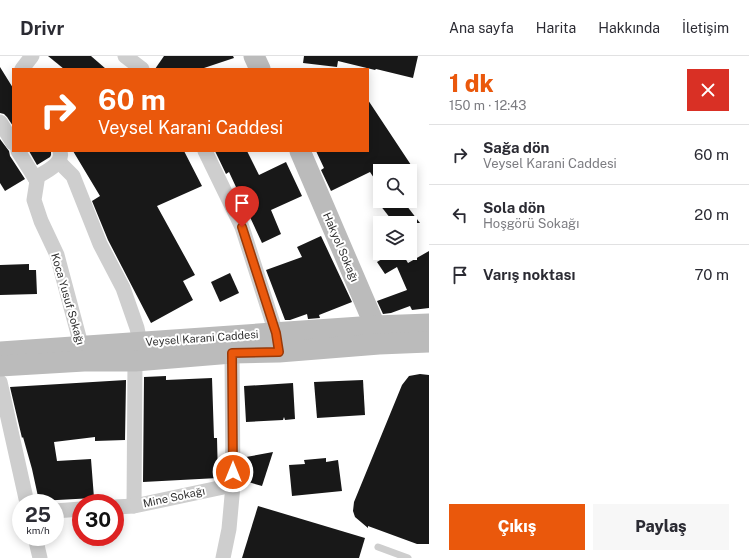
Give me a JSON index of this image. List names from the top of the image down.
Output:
{
  "streets": {
    "main road": ["Hakyol Sokağı", "Veysel Karani Caddesi"],
    "street": ["Koca Yusuf Sokağı", "Mine Sokağı"]
  },
  "crossings": [
    ["Hakyol Sokağı", "Veysel Karani Caddesi"],
    ["Koca Yusuf Sokağı", "Veysel Karani Caddesi"]
  ],
  "page": {
    "header": "Drivr",
    "nav": [
      "Ana sayfa",
      "Harita",
      "Hakkında",
      "İletişim"
    ],
    "heading": ["1 dk", "150 m · 12:43"],
    "turn": ["60 m", "Veysel Karani Caddesi"],
    "list": [
      {
        "name": "Sağa dön",
        "note": "Veysel Karani Caddesi",
        "value": "60 m"
      },
      {
        "name": "Sola dön",
        "note": "Hoşgörü Sokağı",
        "value": "20 m"
      },
      {
        "name": "Varış noktası",
        "value": "70 m"
      }
    ],
    "speed": "25 km/h",
    "limit": "30",
    "buttons": ["Çıkış", "Paylaş"]
  }
}
